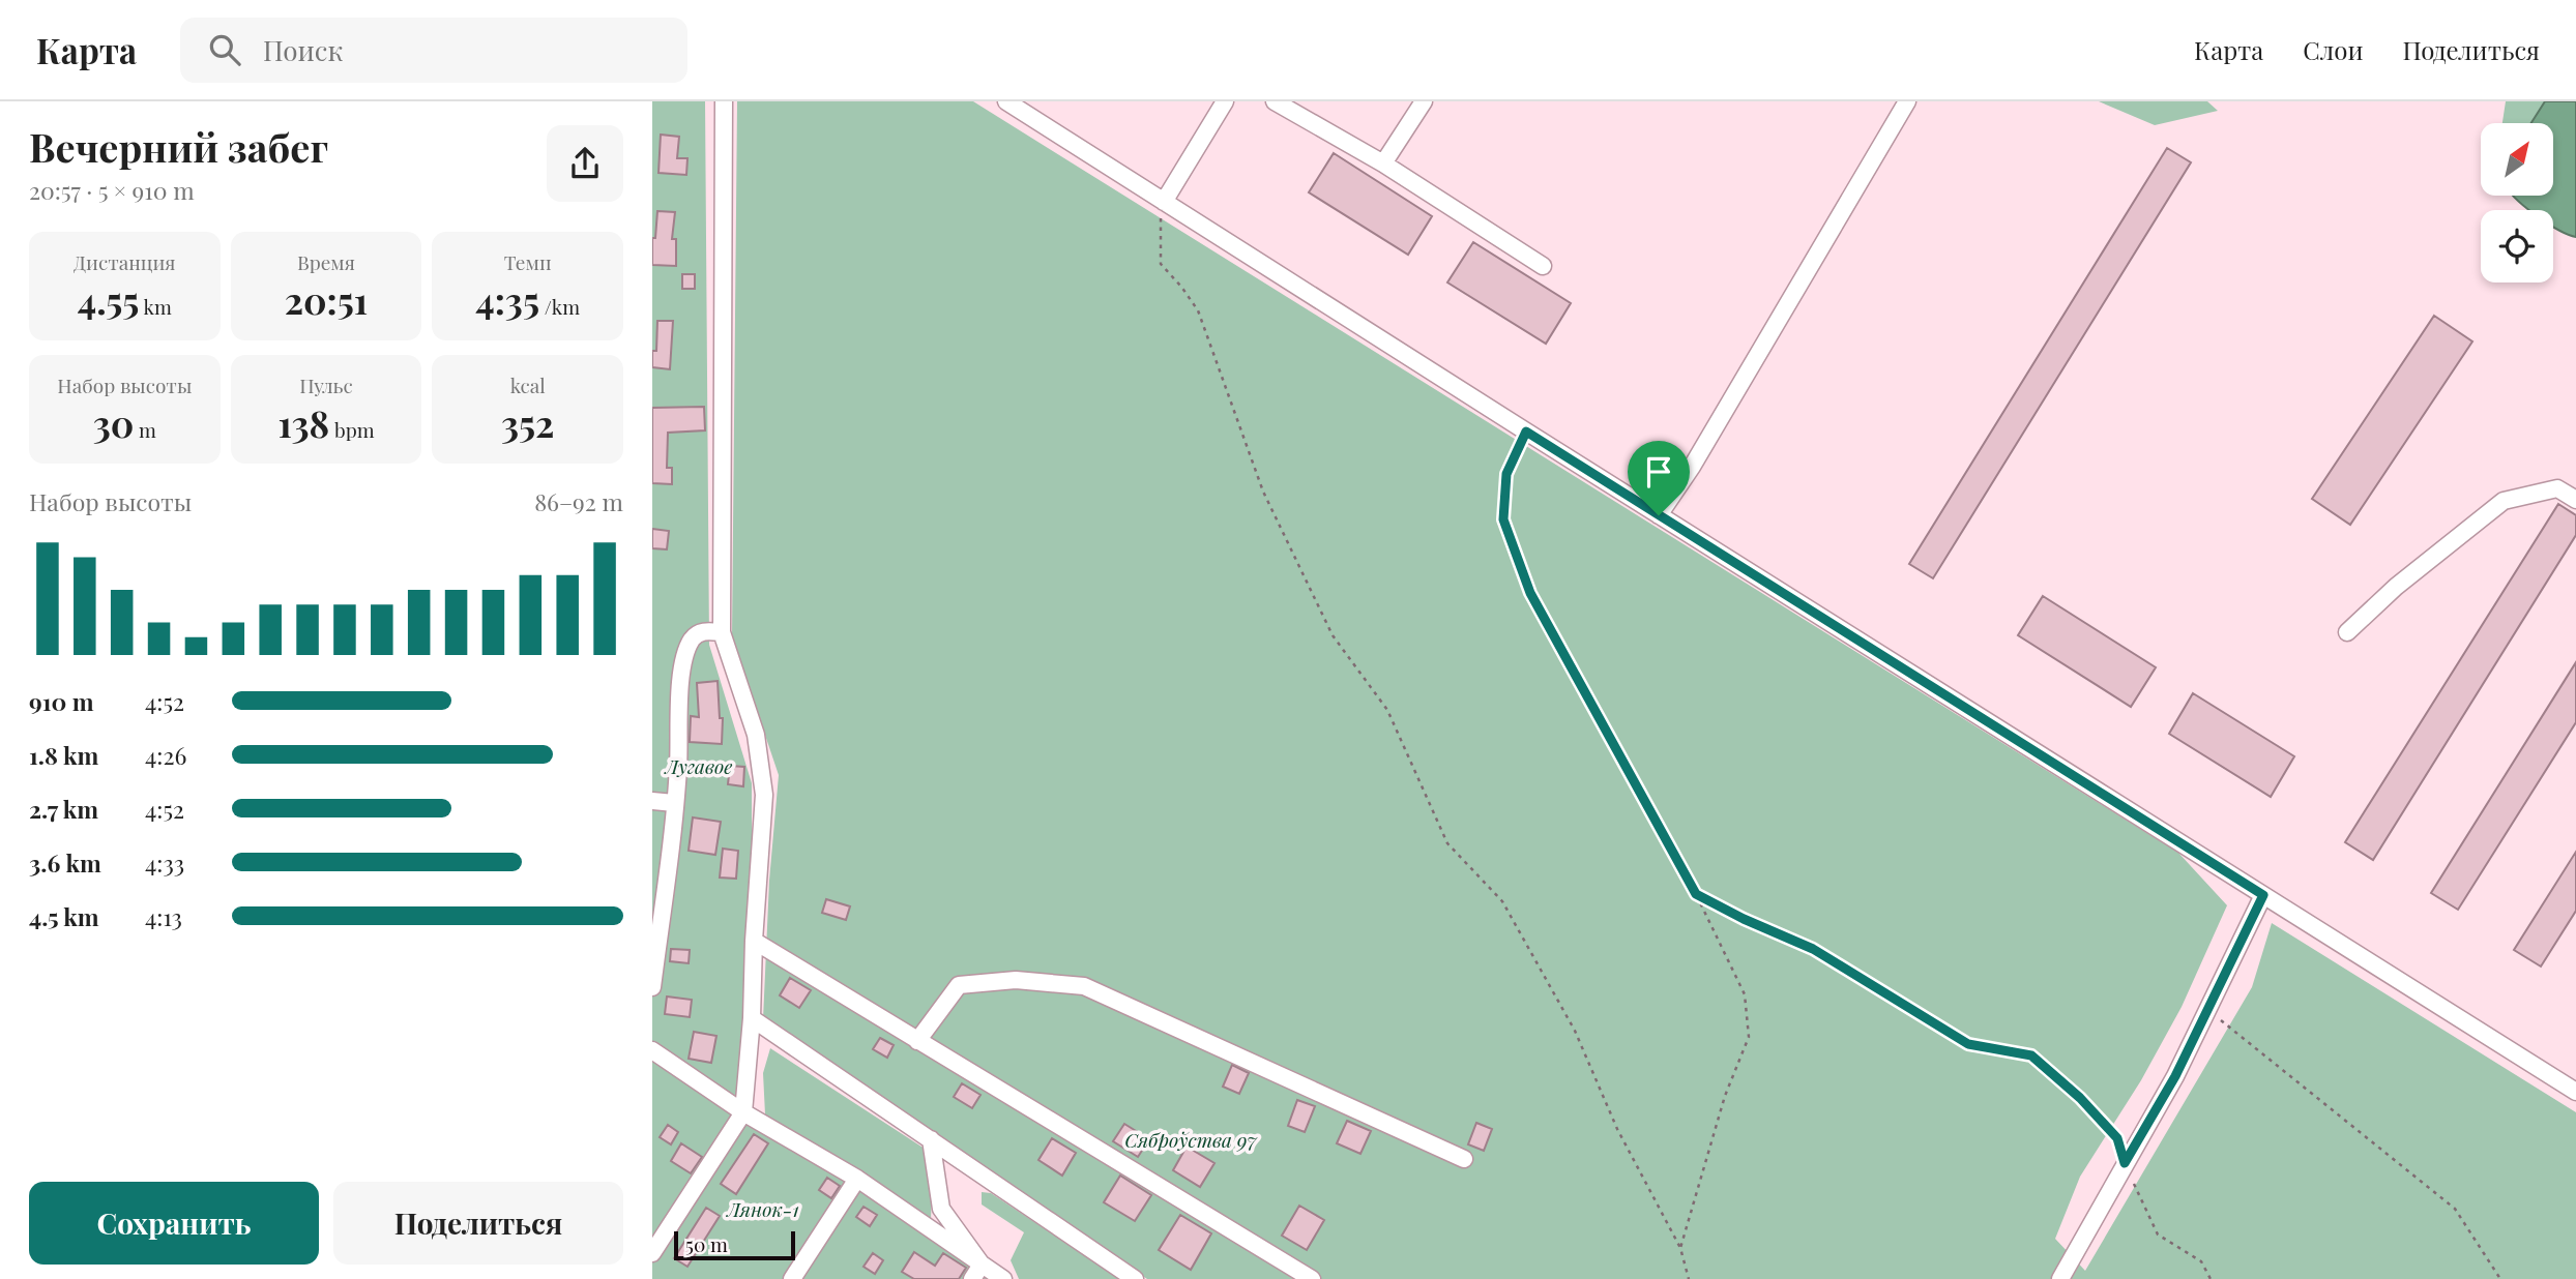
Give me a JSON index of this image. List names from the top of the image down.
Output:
{
  "parks": ["Лугавое", "Сяброўства 97", "Лянок-1"],
  "scale_bar": "50 m",
  "north": "top right",
  "page": {
    "header": "Карта",
    "search": "Поиск",
    "nav": ["Карта", "Слои", "Поделиться"],
    "heading": ["Вечерний забег", "20:57 · 5 × 910 m"],
    "stats": [
      ["Дистанция", "4.55 km"],
      ["Время", "20:51"],
      ["Темп", "4:35 /km"],
      ["Набор высоты", "30 m"],
      ["Пульс", "138 bpm"],
      ["kcal", "352"]
    ],
    "chart": ["Набор высоты", "86–92 m"],
    "list": [
      {
        "name": "910 m",
        "note": "4:52"
      },
      {
        "name": "1.8 km",
        "note": "4:26"
      },
      {
        "name": "2.7 km",
        "note": "4:52"
      },
      {
        "name": "3.6 km",
        "note": "4:33"
      },
      {
        "name": "4.5 km",
        "note": "4:13"
      }
    ],
    "buttons": ["Сохранить", "Поделиться"],
    "scale": "50 m"
  }
}
